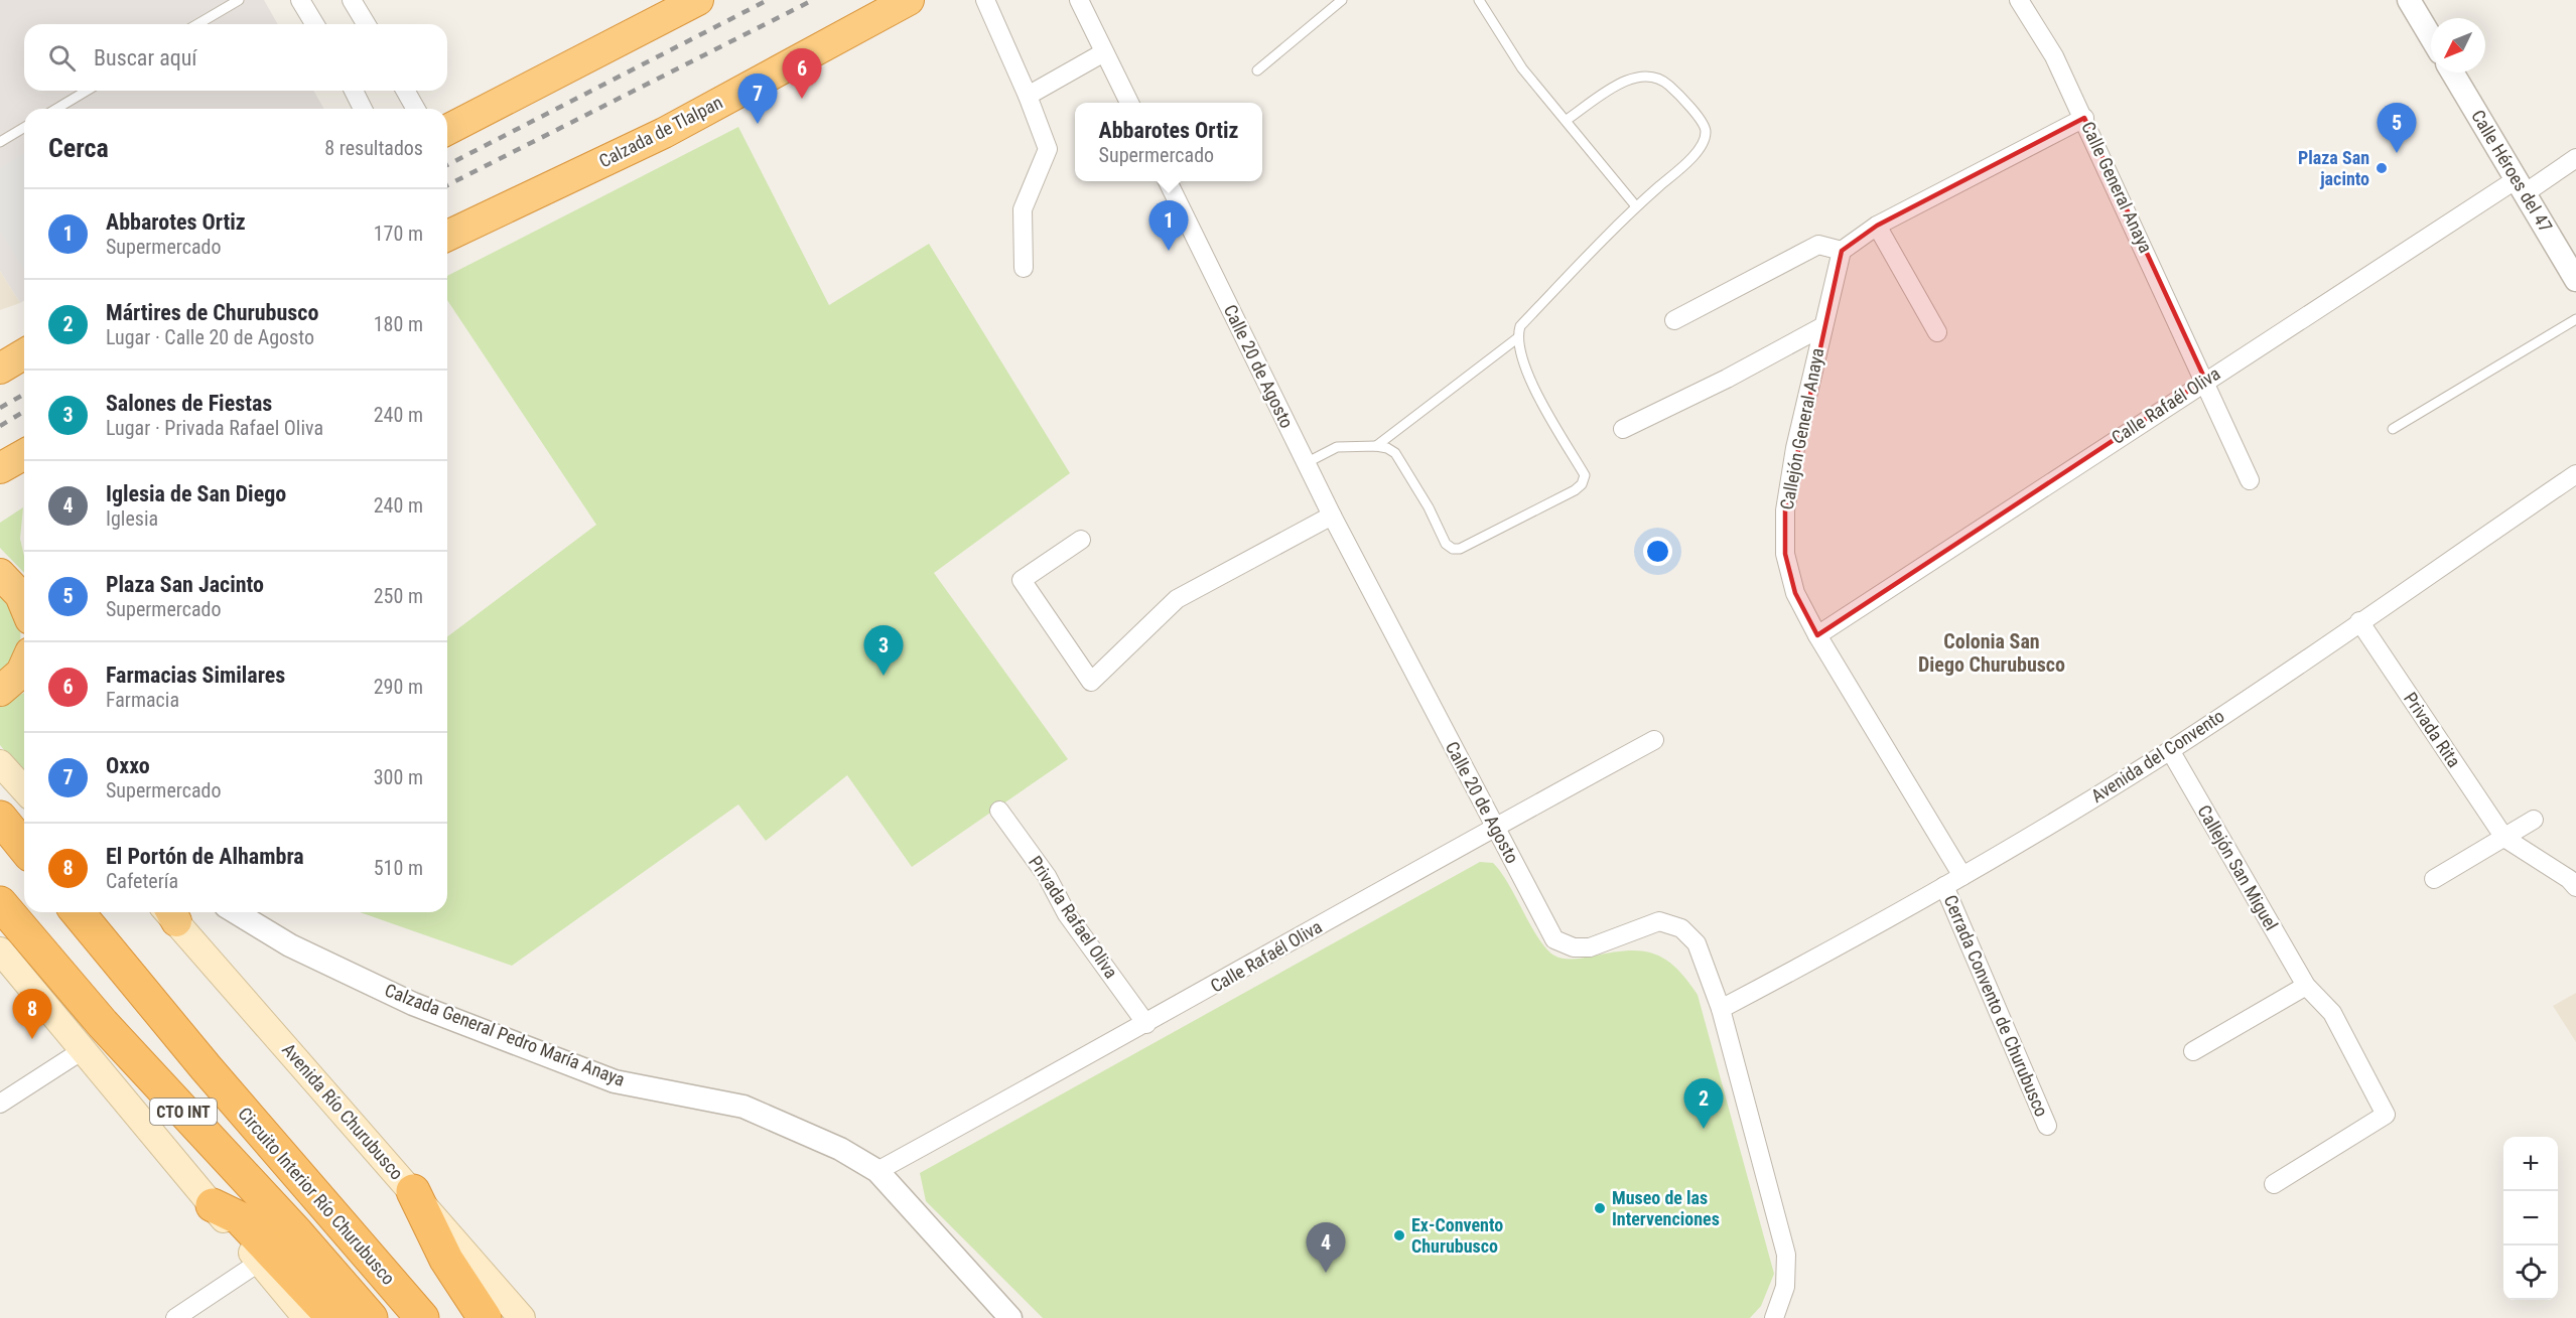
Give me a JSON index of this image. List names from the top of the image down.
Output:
{
  "streets": {
    "highway": ["Calzada de Tlalpan", "CTO INT", "Circuito Interior Río Churubusco"],
    "main road": ["Avenida Río Churubusco"],
    "street": [
      "Calle Héroes del 47",
      "Calle General Anaya",
      "Calle 20 de Agosto",
      "Calle Rafaél Oliva",
      "Callejón General Anaya",
      "Privada Rita",
      "Avenida del Convento",
      "Callejón San Miguel",
      "Privada Rafael Oliva",
      "Cerrada Convento de Churubusco",
      "Calzada General Pedro María Anaya"
    ]
  },
  "crossings": [
    ["Calle Héroes del 47", "Calle Rafaél Oliva"],
    ["Calle General Anaya", "Calle Rafaél Oliva"],
    ["Calle 20 de Agosto", "Calle Rafaél Oliva"],
    ["Calle 20 de Agosto", "Avenida del Convento"],
    ["Calle Rafaél Oliva", "Callejón General Anaya"],
    ["Calle Rafaél Oliva", "Privada Rafael Oliva"],
    ["Calle Rafaél Oliva", "Calzada General Pedro María Anaya"],
    ["Callejón General Anaya", "Avenida del Convento"],
    ["Privada Rita", "Avenida del Convento"],
    ["Avenida del Convento", "Callejón San Miguel"],
    ["Avenida del Convento", "Cerrada Convento de Churubusco"]
  ],
  "districts": ["Colonia San Diego Churubusco"],
  "places": ["Plaza San jacinto", "Museo de las Intervenciones", "Ex-Convento Churubusco"],
  "north": "bottom left",
  "page": {
    "search": "Buscar aquí",
    "pins": [
      "6",
      "7",
      "5",
      "1",
      "3",
      "8",
      "2",
      "4"
    ],
    "popup": ["Abbarotes Ortiz", "Supermercado"],
    "heading": ["Cerca", "8 resultados"],
    "list": [
      {
        "mark": "1",
        "name": "Abbarotes Ortiz",
        "note": "Supermercado",
        "value": "170 m"
      },
      {
        "mark": "2",
        "name": "Mártires de Churubusco",
        "note": "Lugar · Calle 20 de Agosto",
        "value": "180 m"
      },
      {
        "mark": "3",
        "name": "Salones de Fiestas",
        "note": "Lugar · Privada Rafael Oliva",
        "value": "240 m"
      },
      {
        "mark": "4",
        "name": "Iglesia de San Diego",
        "note": "Iglesia",
        "value": "240 m"
      },
      {
        "mark": "5",
        "name": "Plaza San Jacinto",
        "note": "Supermercado",
        "value": "250 m"
      },
      {
        "mark": "6",
        "name": "Farmacias Similares",
        "note": "Farmacia",
        "value": "290 m"
      },
      {
        "mark": "7",
        "name": "Oxxo",
        "note": "Supermercado",
        "value": "300 m"
      },
      {
        "mark": "8",
        "name": "El Portón de Alhambra",
        "note": "Cafetería",
        "value": "510 m"
      }
    ],
    "map_buttons": ["+", "−"]
  }
}
